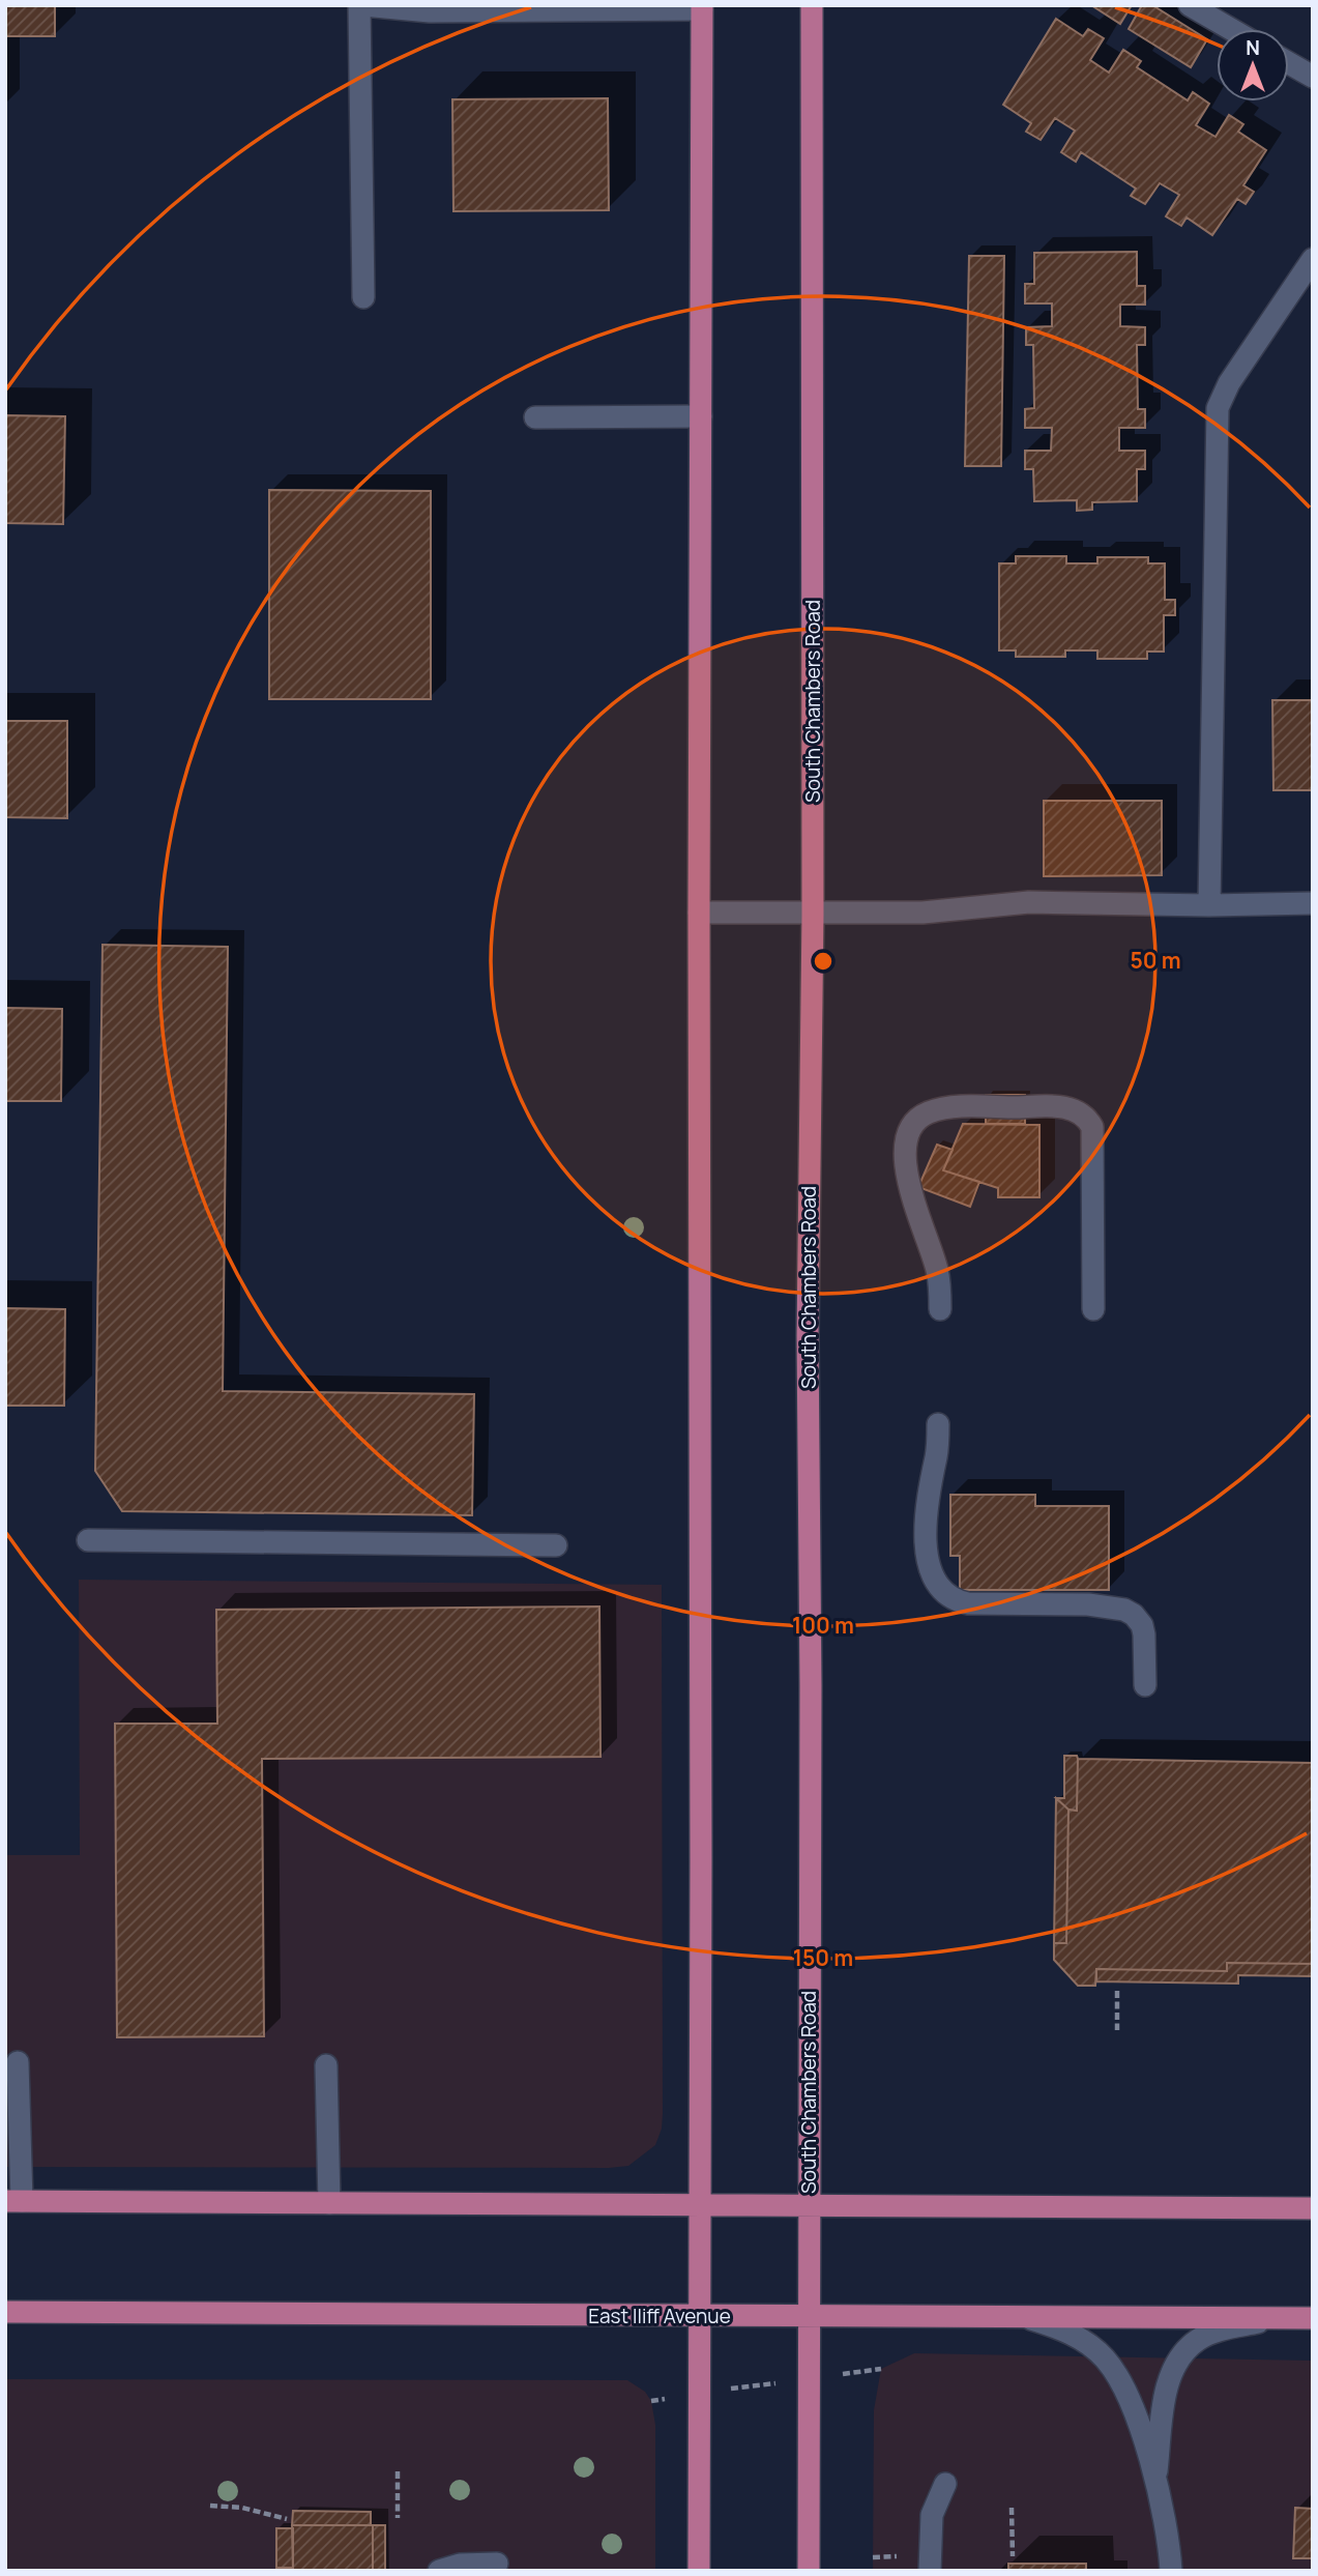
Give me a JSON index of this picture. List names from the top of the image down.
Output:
{
  "streets": {
    "main road": ["South Chambers Road", "East Iliff Avenue"]
  },
  "crossings": [
    ["South Chambers Road", "East Iliff Avenue"]
  ],
  "north": "top",
  "rings": ["50 m", "100 m", "150 m"]
}
